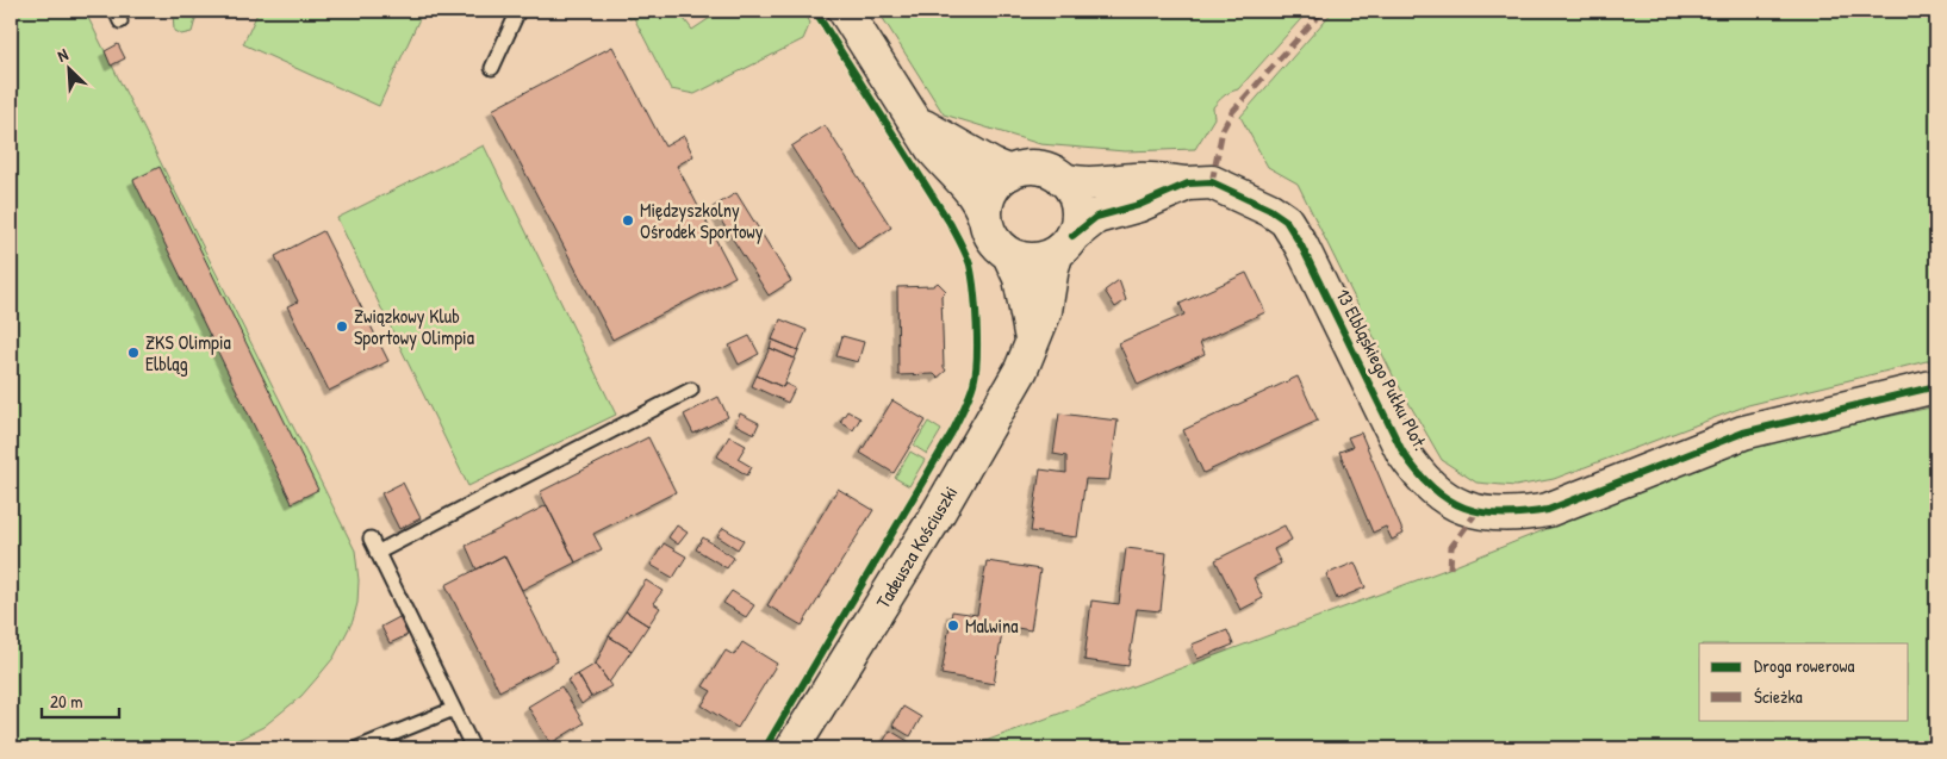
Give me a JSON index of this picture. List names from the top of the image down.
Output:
{
  "streets": {
    "street": ["13 Elbląskiego Pułku Plot.", "Tadeusza Kościuszki"]
  },
  "crossings": [
    ["13 Elbląskiego Pułku Plot.", "Tadeusza Kościuszki"]
  ],
  "places": [
    "Międzyszkolny Ośrodek Sportowy",
    "Związkowy Klub Sportowy Olimpia",
    "ZKS Olimpia Elbląg",
    "Malwina"
  ],
  "legend": ["Droga rowerowa", "Ścieżka"],
  "scale_bar": "20 m",
  "north": "top left"
}
